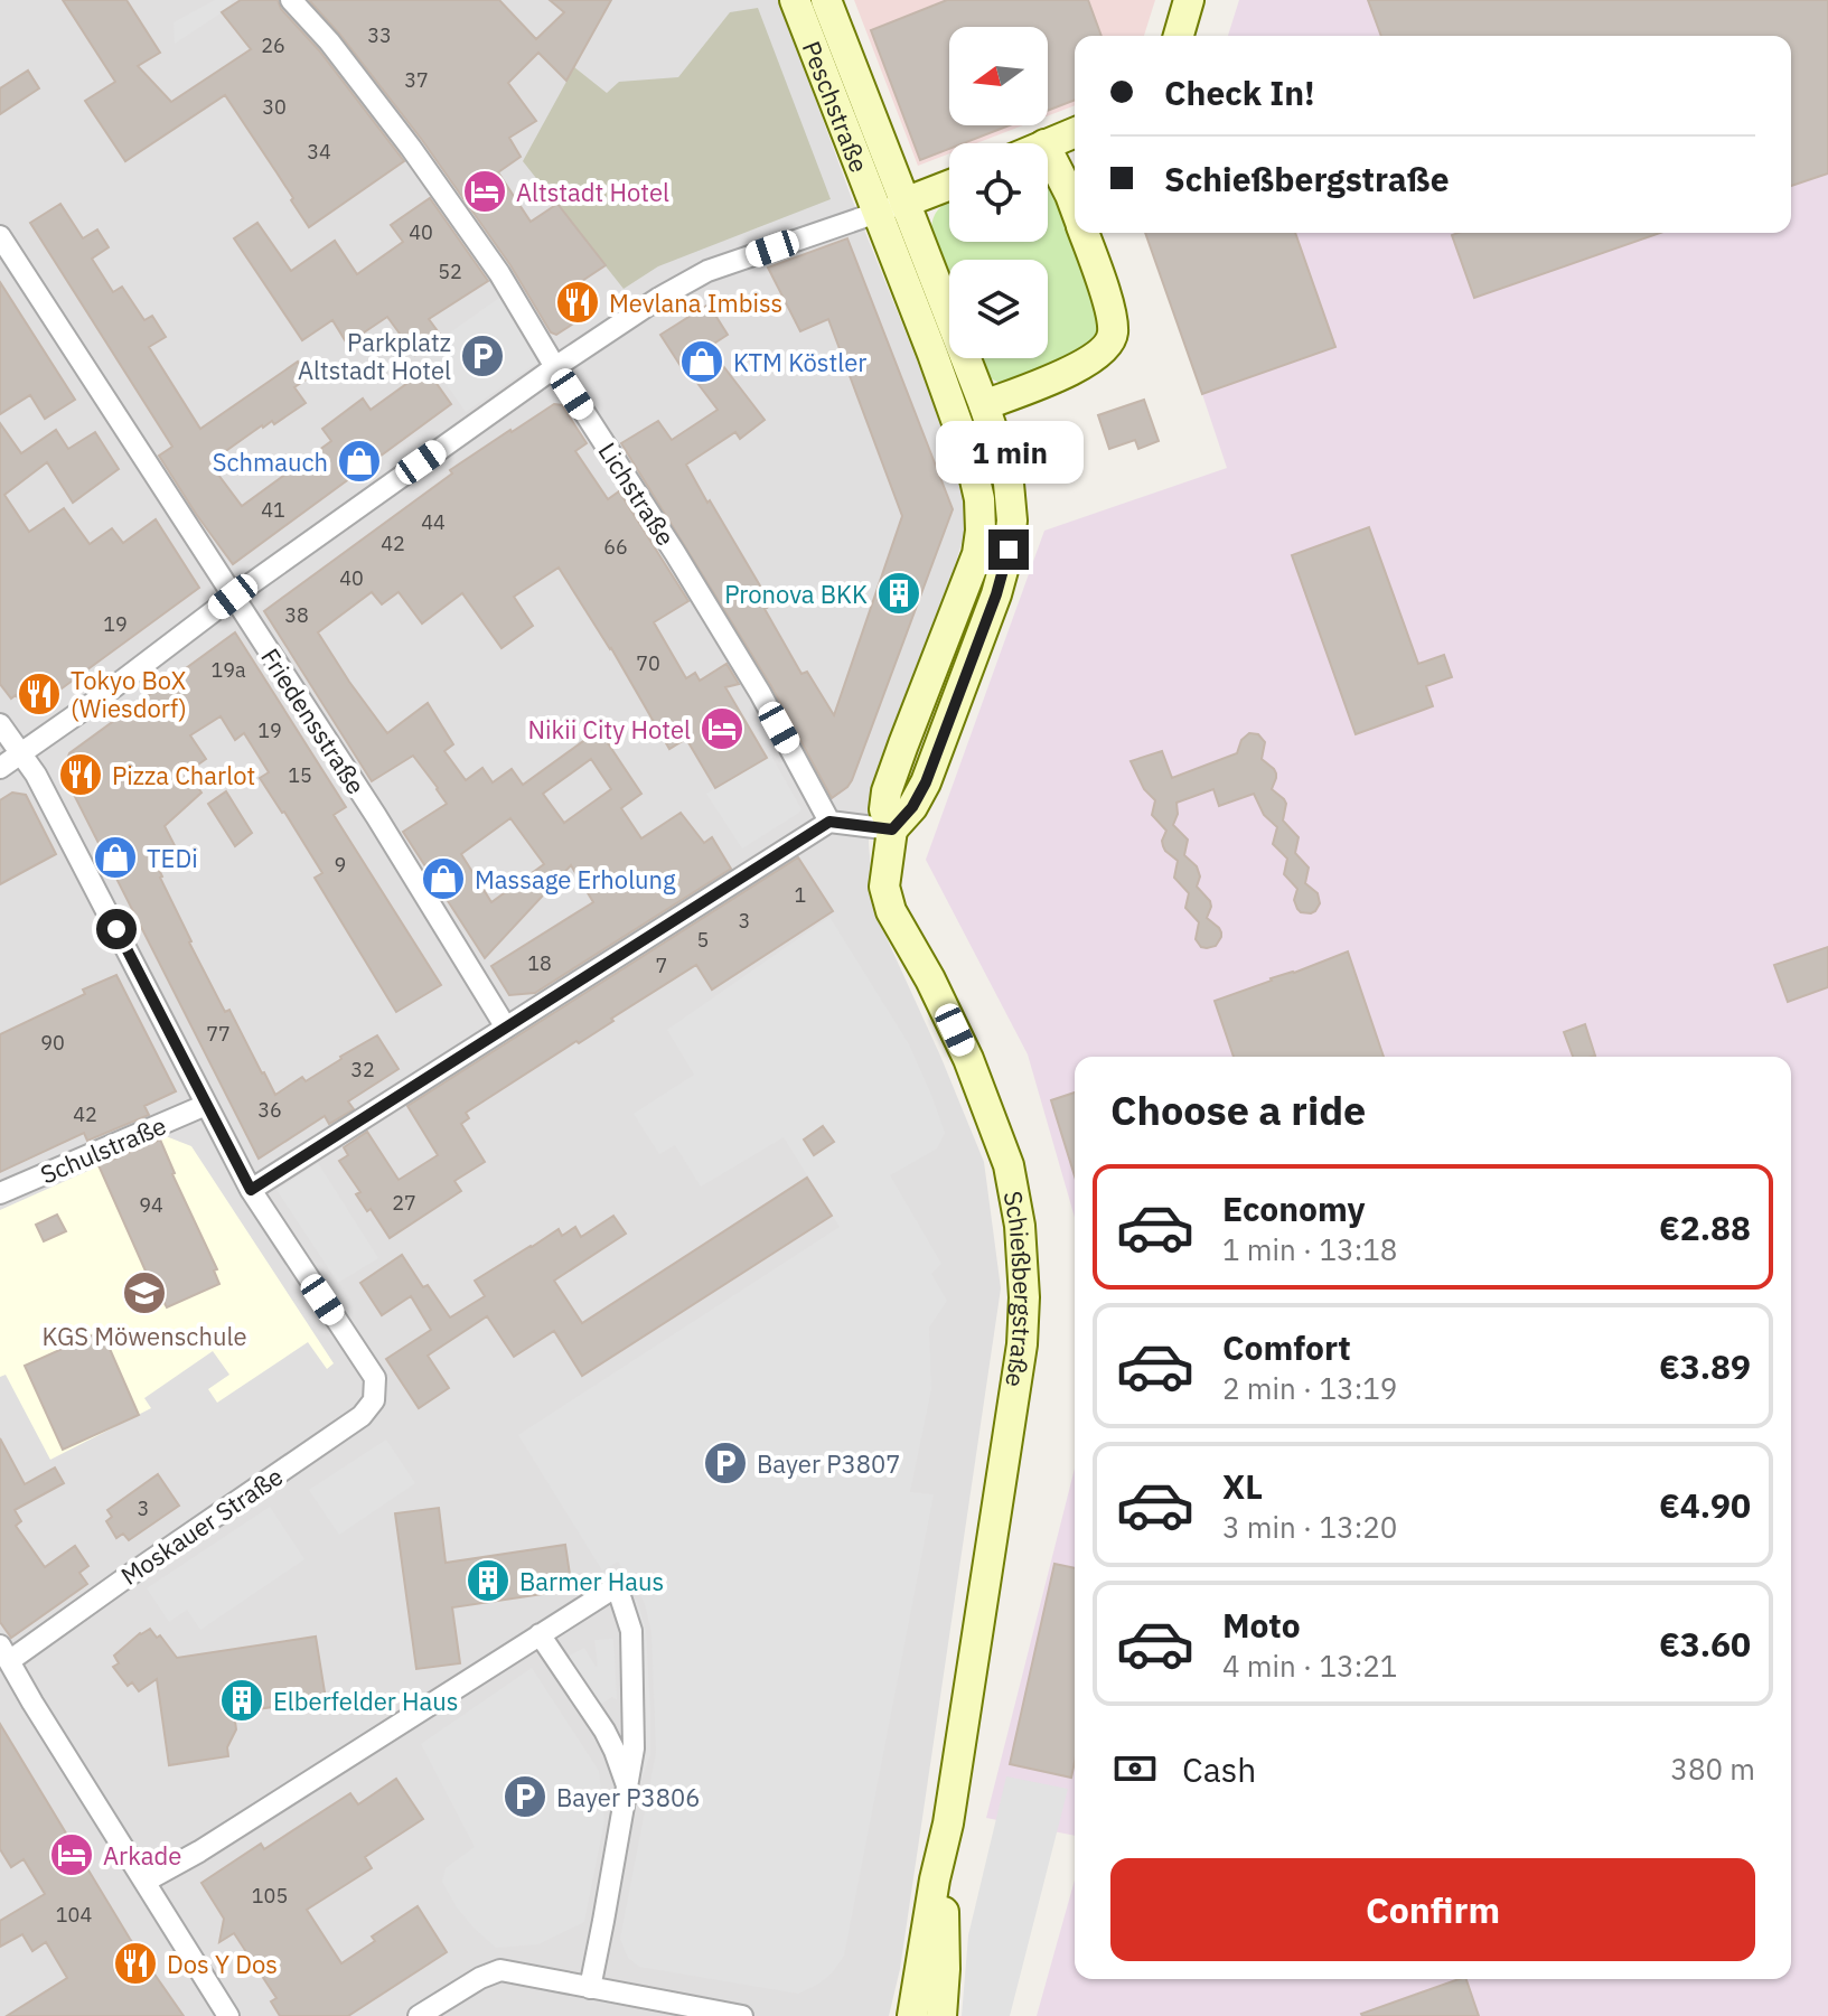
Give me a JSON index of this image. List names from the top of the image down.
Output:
{
  "streets": {
    "main road": ["Peschstraße", "Schießbergstraße"],
    "street": [
      "Lichstraße",
      "Friedensstraße",
      "Schulstraße",
      "Moskauer Straße"
    ]
  },
  "crossings": [
    ["Peschstraße", "Schießbergstraße"]
  ],
  "places": {
    "hotel": ["Altstadt Hotel", "Nikii City Hotel", "Arkade"],
    "restaurant": [
      "Mevlana Imbiss",
      "Tokyo BoX (Wiesdorf)",
      "Pizza Charlot",
      "Dos Y Dos"
    ],
    "parking": ["Parkplatz Altstadt Hotel", "Bayer P3807", "Bayer P3806"],
    "shop": [
      "KTM Köstler",
      "Schmauch",
      "TEDi",
      "Massage Erholung"
    ],
    "building": ["Pronova BKK", "Barmer Haus", "Elberfelder Haus"],
    "school or university": ["KGS Möwenschule"]
  },
  "house_numbers": [
    "33",
    "26",
    "37",
    "30",
    "34",
    "40",
    "52",
    "41",
    "44",
    "42",
    "66",
    "40",
    "38",
    "19",
    "70",
    "19a",
    "19",
    "15",
    "9",
    "1",
    "3",
    "5",
    "18",
    "7",
    "77",
    "90",
    "32",
    "36",
    "42",
    "27",
    "94",
    "3",
    "105",
    "104"
  ],
  "north": "left",
  "page": {
    "banner": ["Check In!", "Schießbergstraße"],
    "bubble": "1 min",
    "heading": "Choose a ride",
    "list": [
      {
        "name": "Economy",
        "note": "1 min · 13:18",
        "value": "€2.88"
      },
      {
        "name": "Comfort",
        "note": "2 min · 13:19",
        "value": "€3.89"
      },
      {
        "name": "XL",
        "note": "3 min · 13:20",
        "value": "€4.90"
      },
      {
        "name": "Moto",
        "note": "4 min · 13:21",
        "value": "€3.60"
      }
    ],
    "pay": ["Cash", "380 m"],
    "buttons": "Confirm"
  }
}
